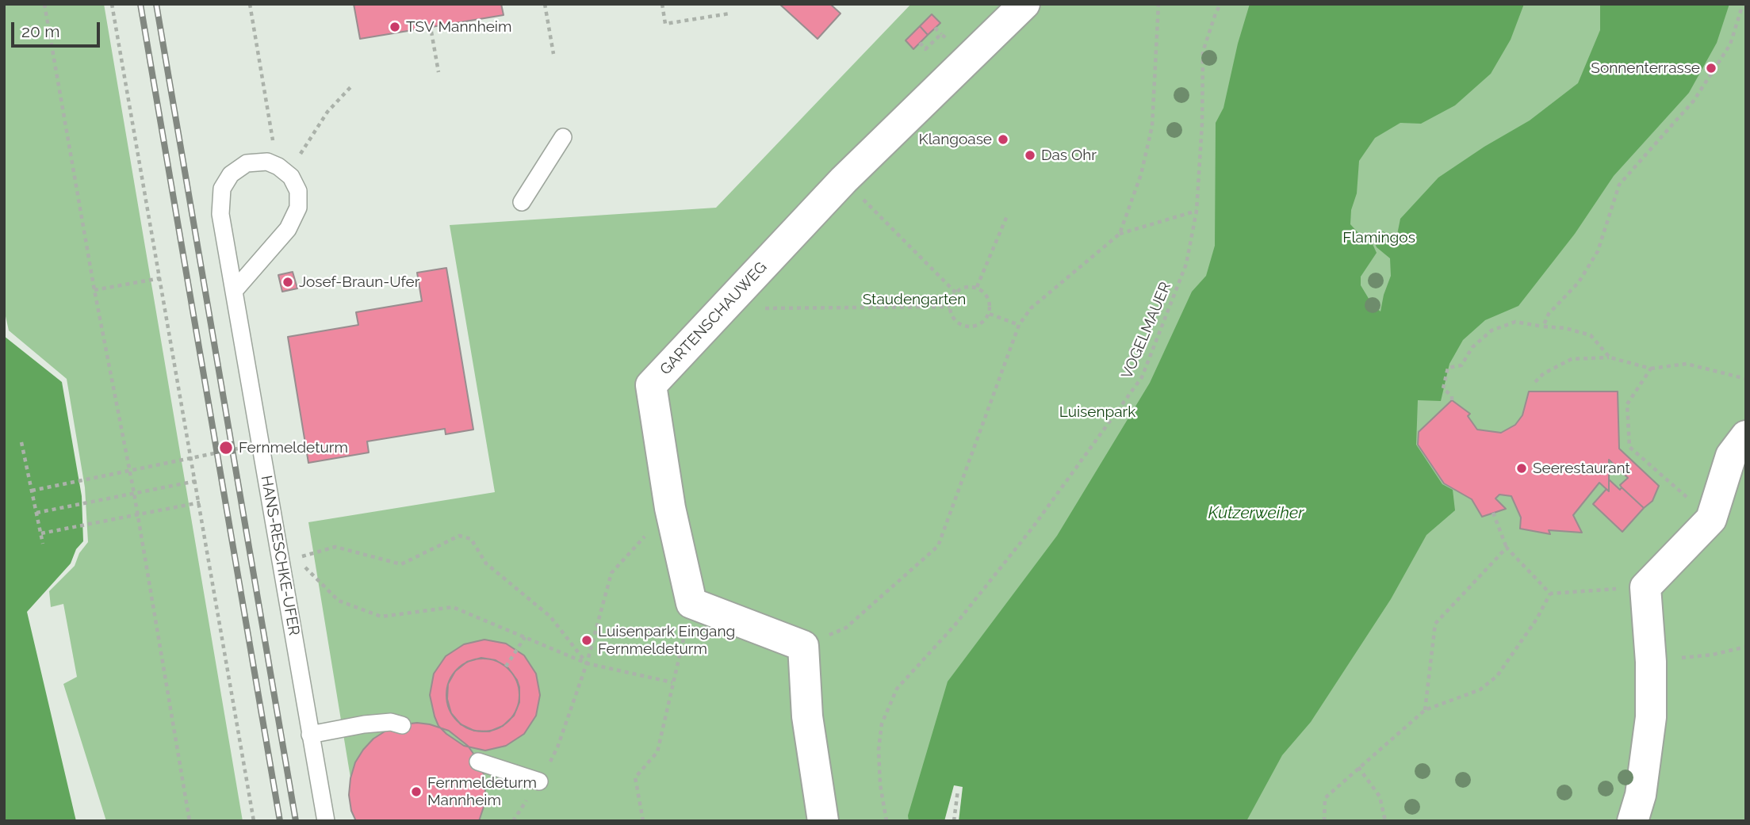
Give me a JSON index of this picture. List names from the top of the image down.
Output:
{
  "streets": {
    "street": ["GARTENSCHAUWEG"],
    "lane": ["HANS-RESCHKE-UFER"],
    "path": ["VOGELMAUER"]
  },
  "water": ["Kutzerweiher"],
  "parks": ["Flamingos", "Staudengarten", "Luisenpark"],
  "places": [
    "TSV Mannheim",
    "Sonnenterrasse",
    "Klangoase",
    "Das Ohr",
    "Josef-Braun-Ufer",
    "Fernmeldeturm",
    "Seerestaurant",
    "Luisenpark Eingang Fernmeldeturm",
    "Fernmeldeturm Mannheim"
  ],
  "scale_bar": "20 m"
}
